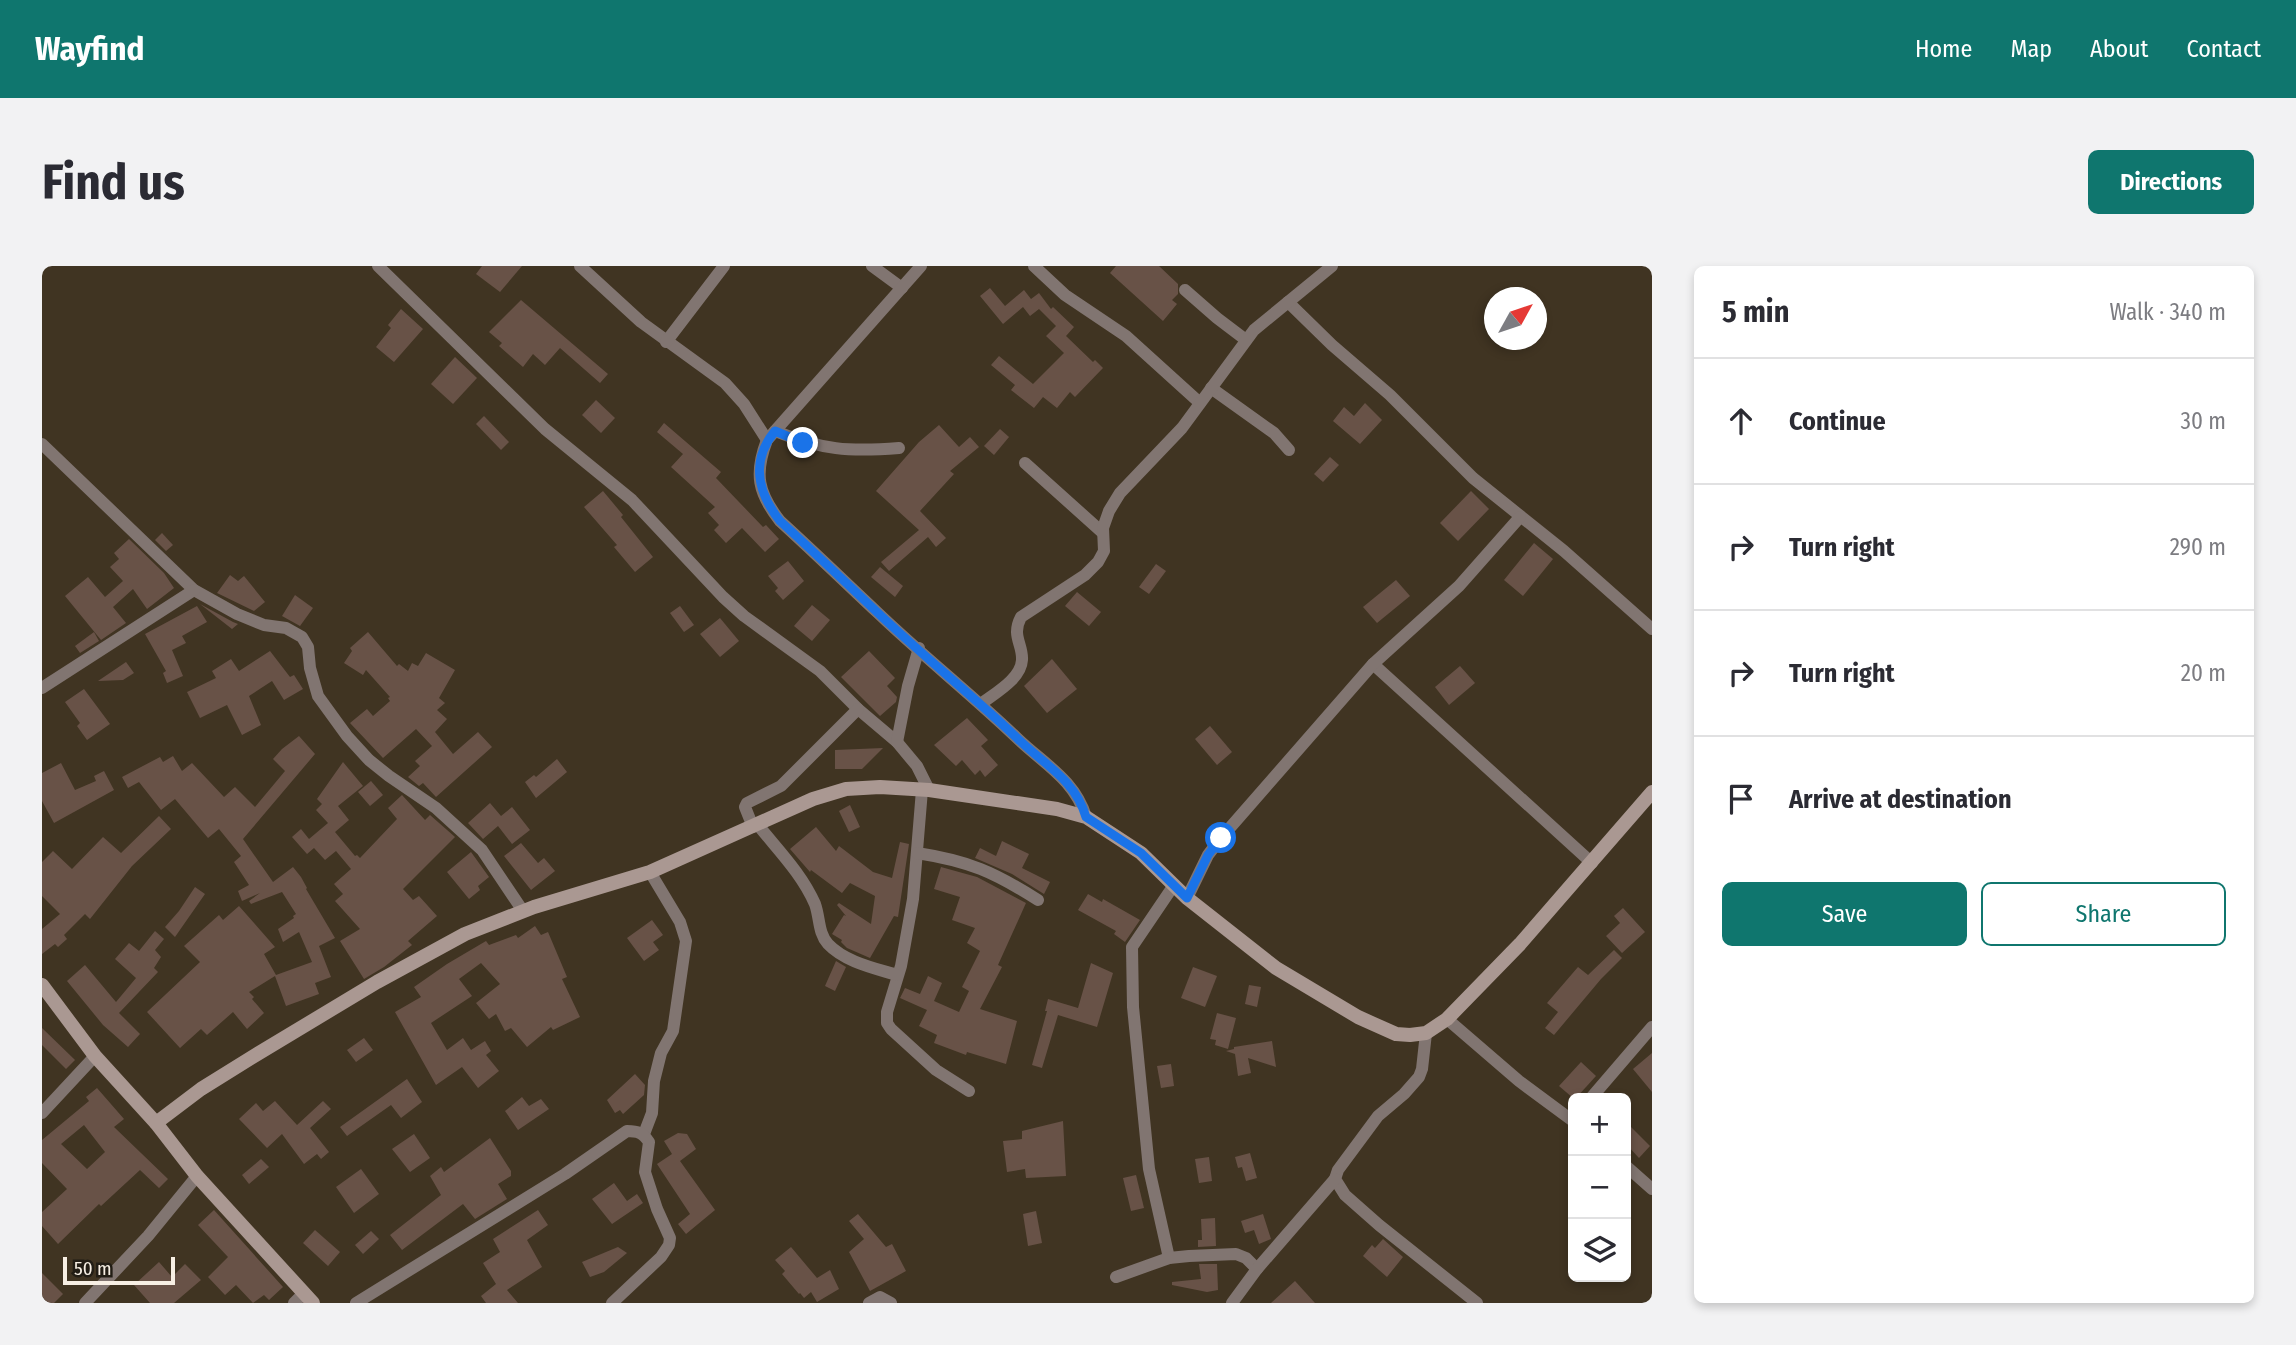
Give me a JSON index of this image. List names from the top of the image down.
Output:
{
  "scale_bar": "50 m",
  "north": "top right",
  "page": {
    "header": "Wayfind",
    "nav": [
      "Home",
      "Map",
      "About",
      "Contact"
    ],
    "buttons": [
      "Directions",
      ["Save", "Share"]
    ],
    "title": "Find us",
    "heading": ["5 min", "Walk · 340 m"],
    "list": [
      ["Continue", "30 m"],
      ["Turn right", "290 m"],
      ["Turn right", "20 m"],
      "Arrive at destination"
    ],
    "map_buttons": ["+", "−"],
    "scale": "50 m"
  }
}
